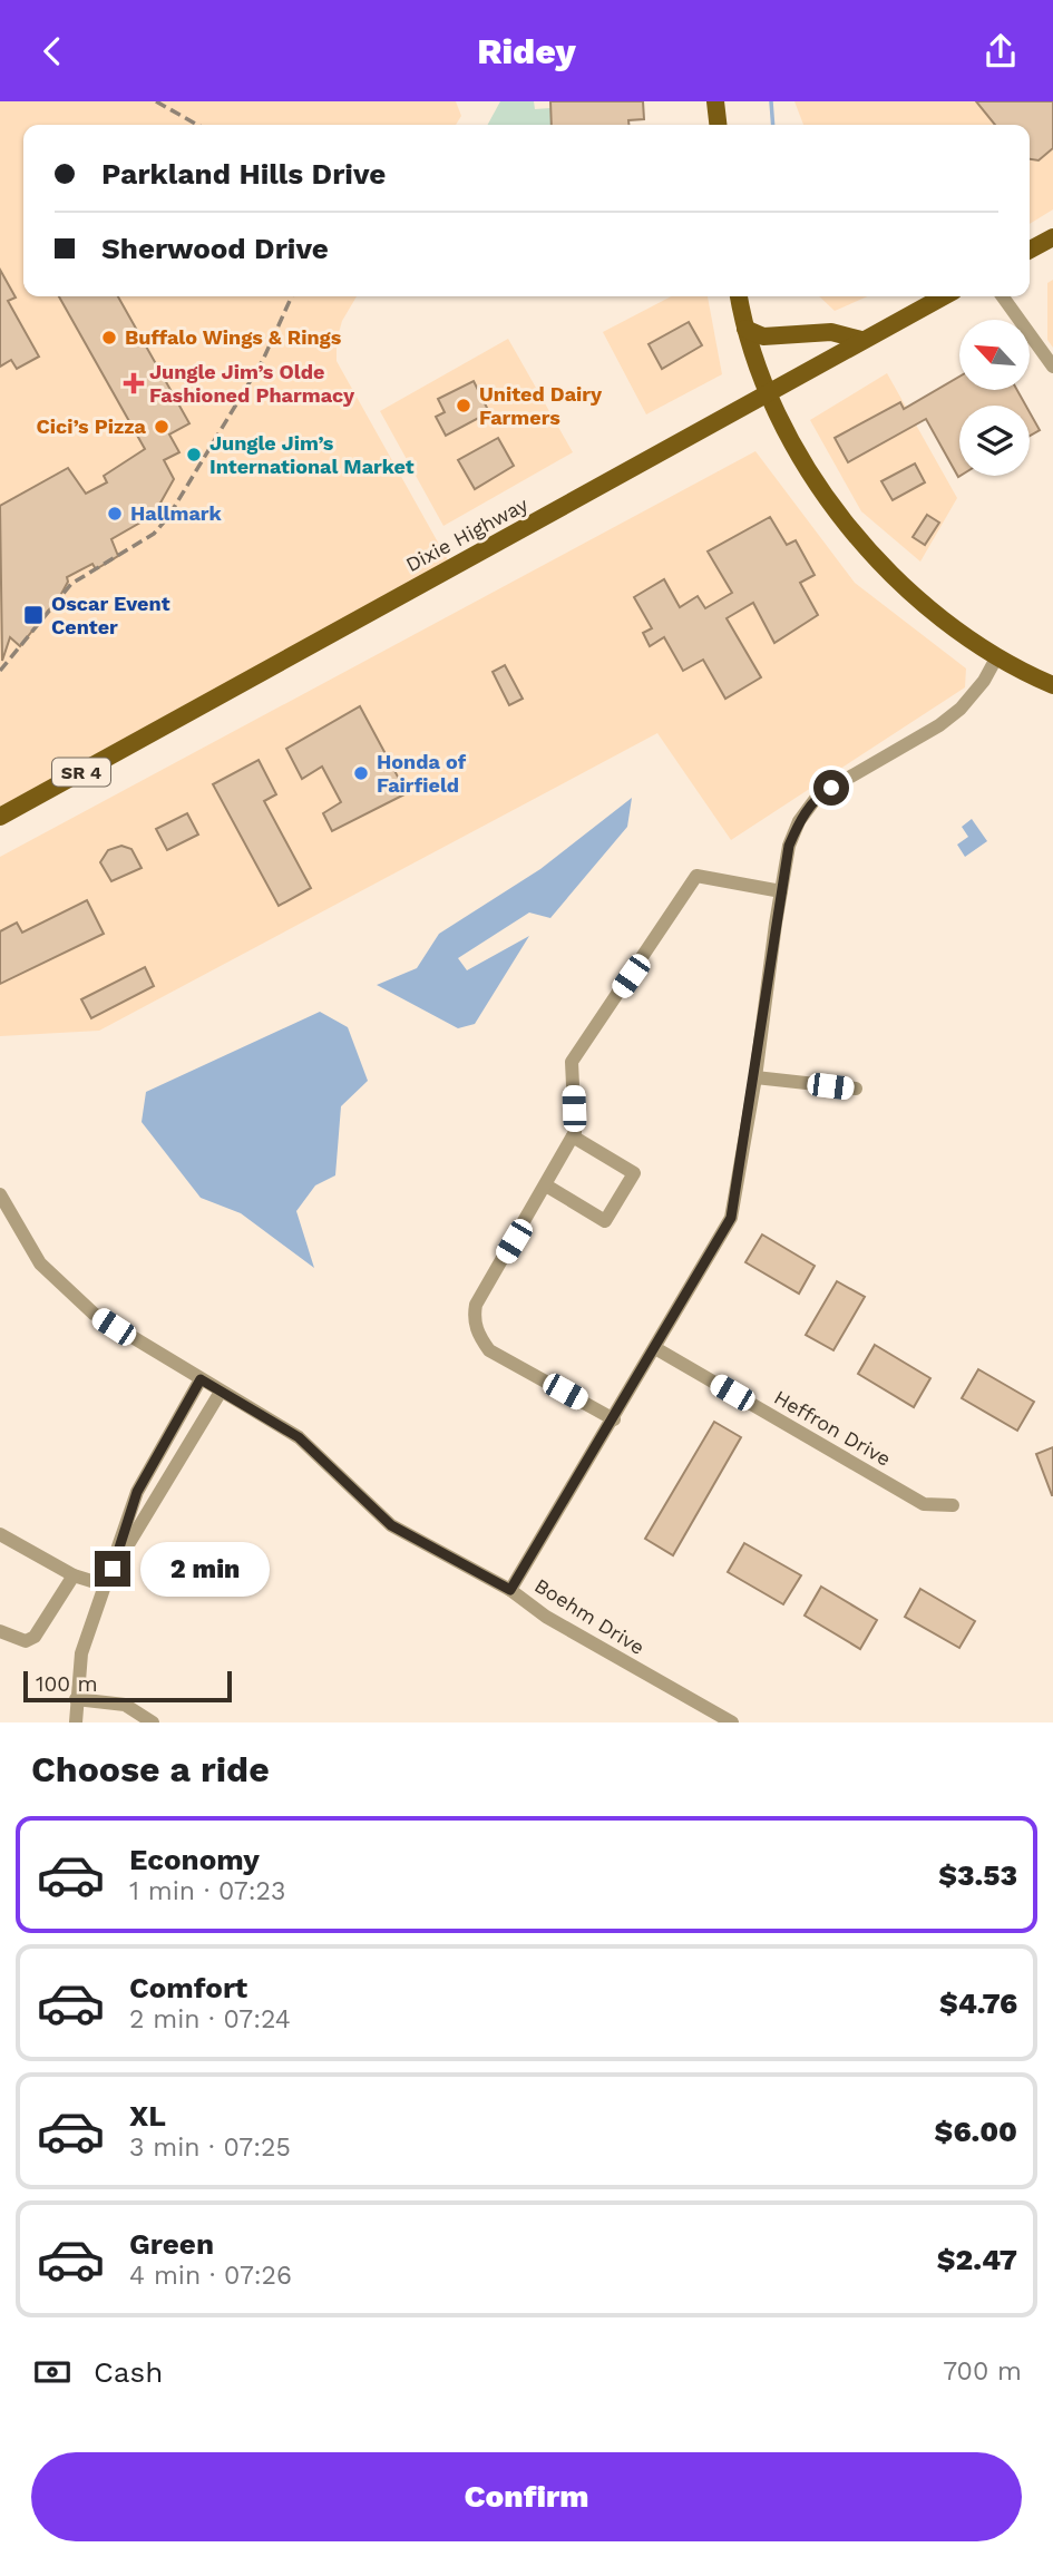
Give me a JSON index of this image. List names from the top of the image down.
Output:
{
  "streets": {
    "main road": ["Dixie Highway", "SR 4"],
    "street": ["Heffron Drive", "Boehm Drive"]
  },
  "places": {
    "other": [
      "Buffalo Wings & Rings",
      "United Dairy Farmers",
      "Cici’s Pizza",
      "Jungle Jim’s International Market",
      "Hallmark",
      "Honda of Fairfield"
    ],
    "health": ["Jungle Jim’s Olde Fashioned Pharmacy"],
    "transit": ["Oscar Event Center"]
  },
  "scale_bar": "100 m",
  "north": "top left",
  "page": {
    "header": "Ridey",
    "banner": ["Parkland Hills Drive", "Sherwood Drive"],
    "bubble": "2 min",
    "scale": "100 m",
    "heading": "Choose a ride",
    "list": [
      {
        "name": "Economy",
        "note": "1 min · 07:23",
        "value": "$3.53"
      },
      {
        "name": "Comfort",
        "note": "2 min · 07:24",
        "value": "$4.76"
      },
      {
        "name": "XL",
        "note": "3 min · 07:25",
        "value": "$6.00"
      },
      {
        "name": "Green",
        "note": "4 min · 07:26",
        "value": "$2.47"
      }
    ],
    "pay": ["Cash", "700 m"],
    "buttons": "Confirm"
  }
}
